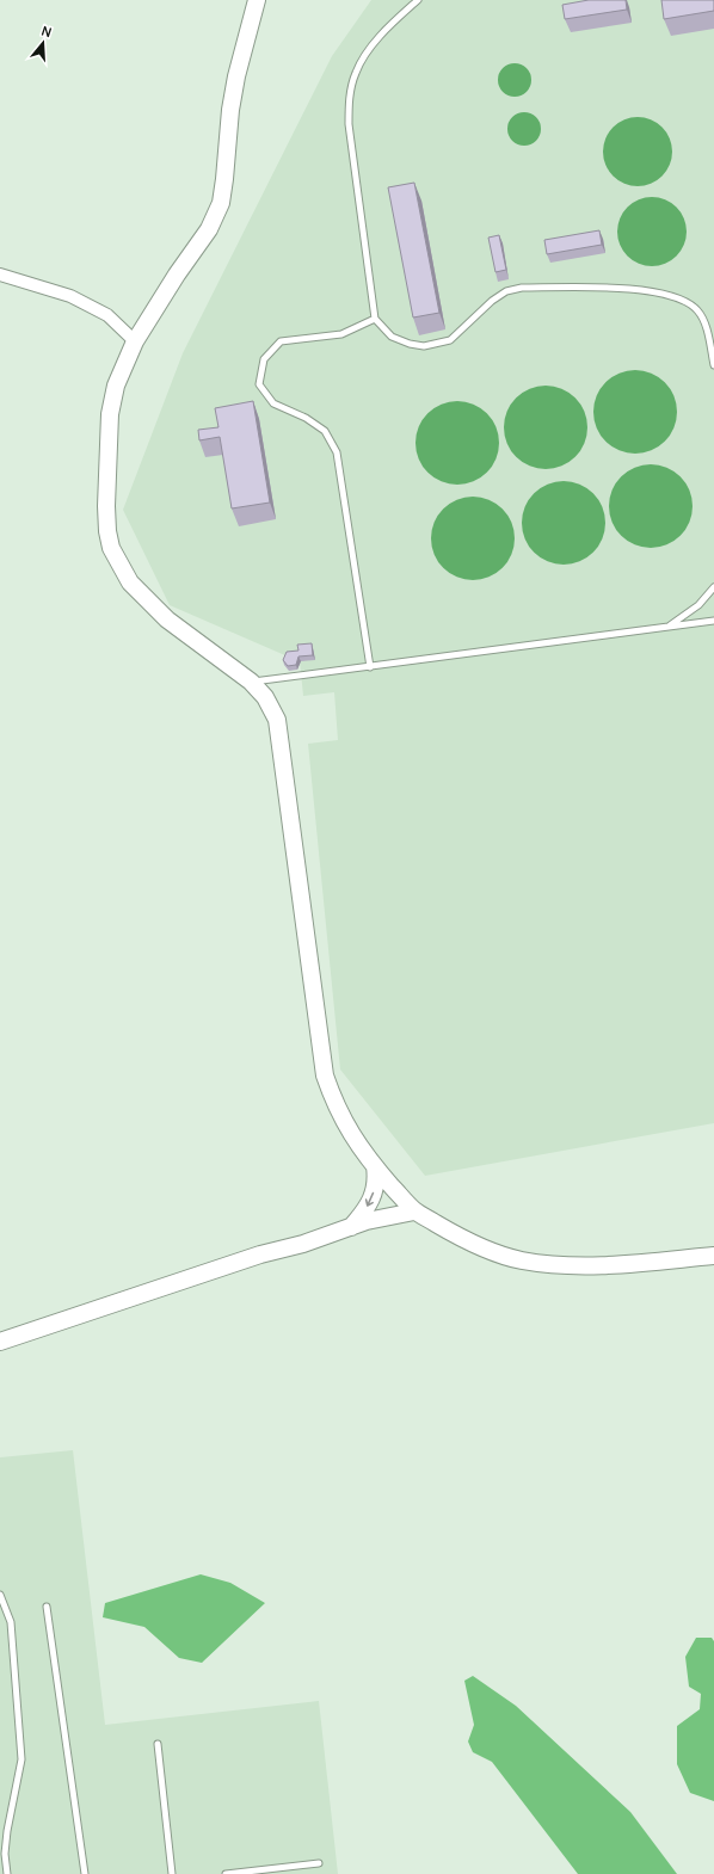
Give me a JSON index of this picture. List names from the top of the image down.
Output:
{
  "north": "top"
}
